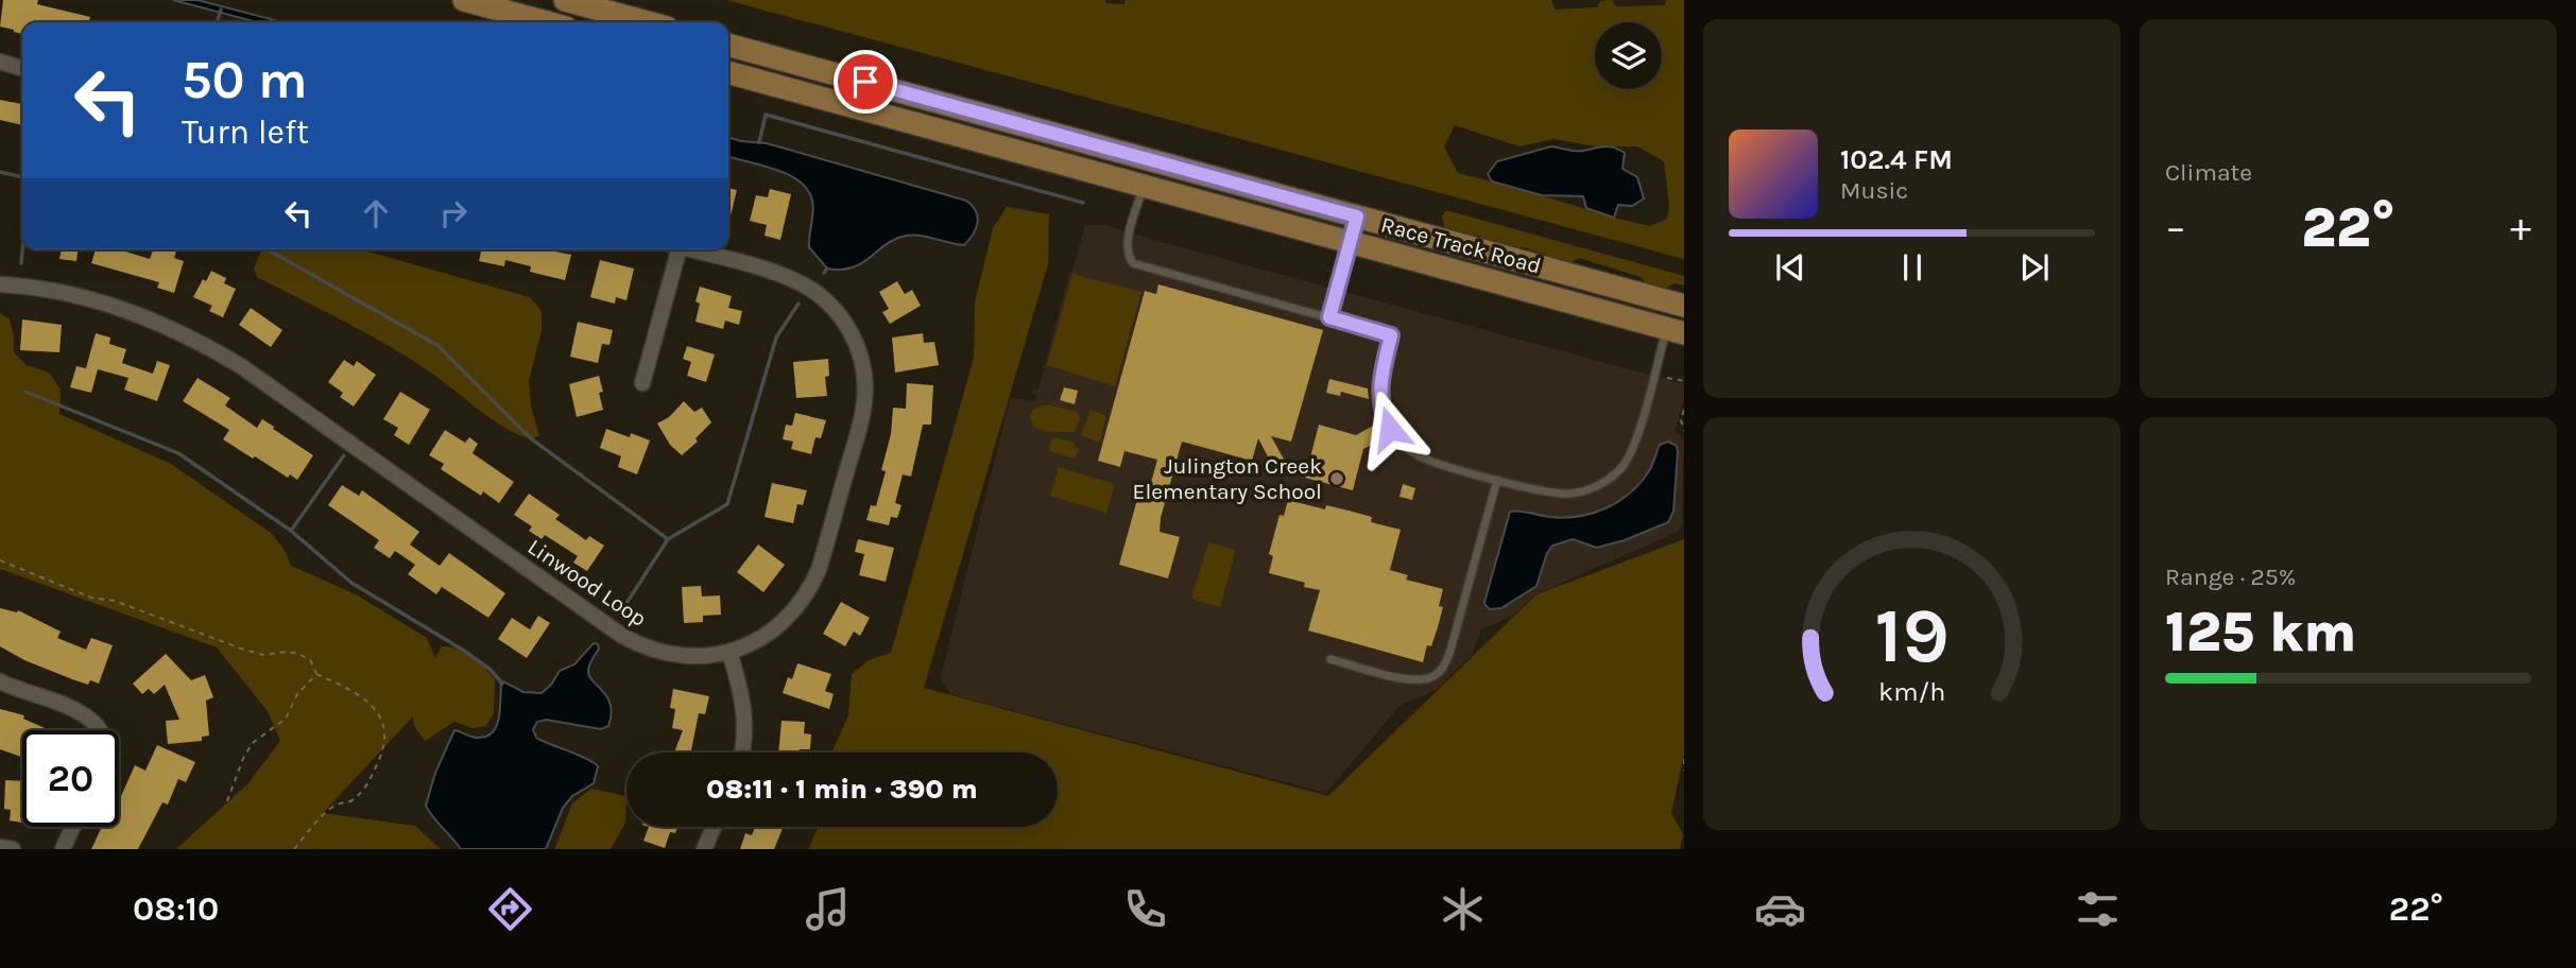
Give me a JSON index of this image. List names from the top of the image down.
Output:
{
  "streets": {
    "main road": ["Race Track Road"],
    "street": ["Linwood Loop"]
  },
  "places": ["Julington Creek Elementary School"],
  "page": {
    "tile": [
      "Climate",
      ["Range · 25%", "125 km"]
    ],
    "turn": ["50 m", "Turn left"],
    "song": ["102.4 FM", "Music"],
    "heat": ["−", "22°", "+"],
    "limit": "20",
    "trip": "08:11 · 1 min · 390 m",
    "tabs": ["08:10", "22°"],
    "gauge": ["19", "km/h"]
  }
}
